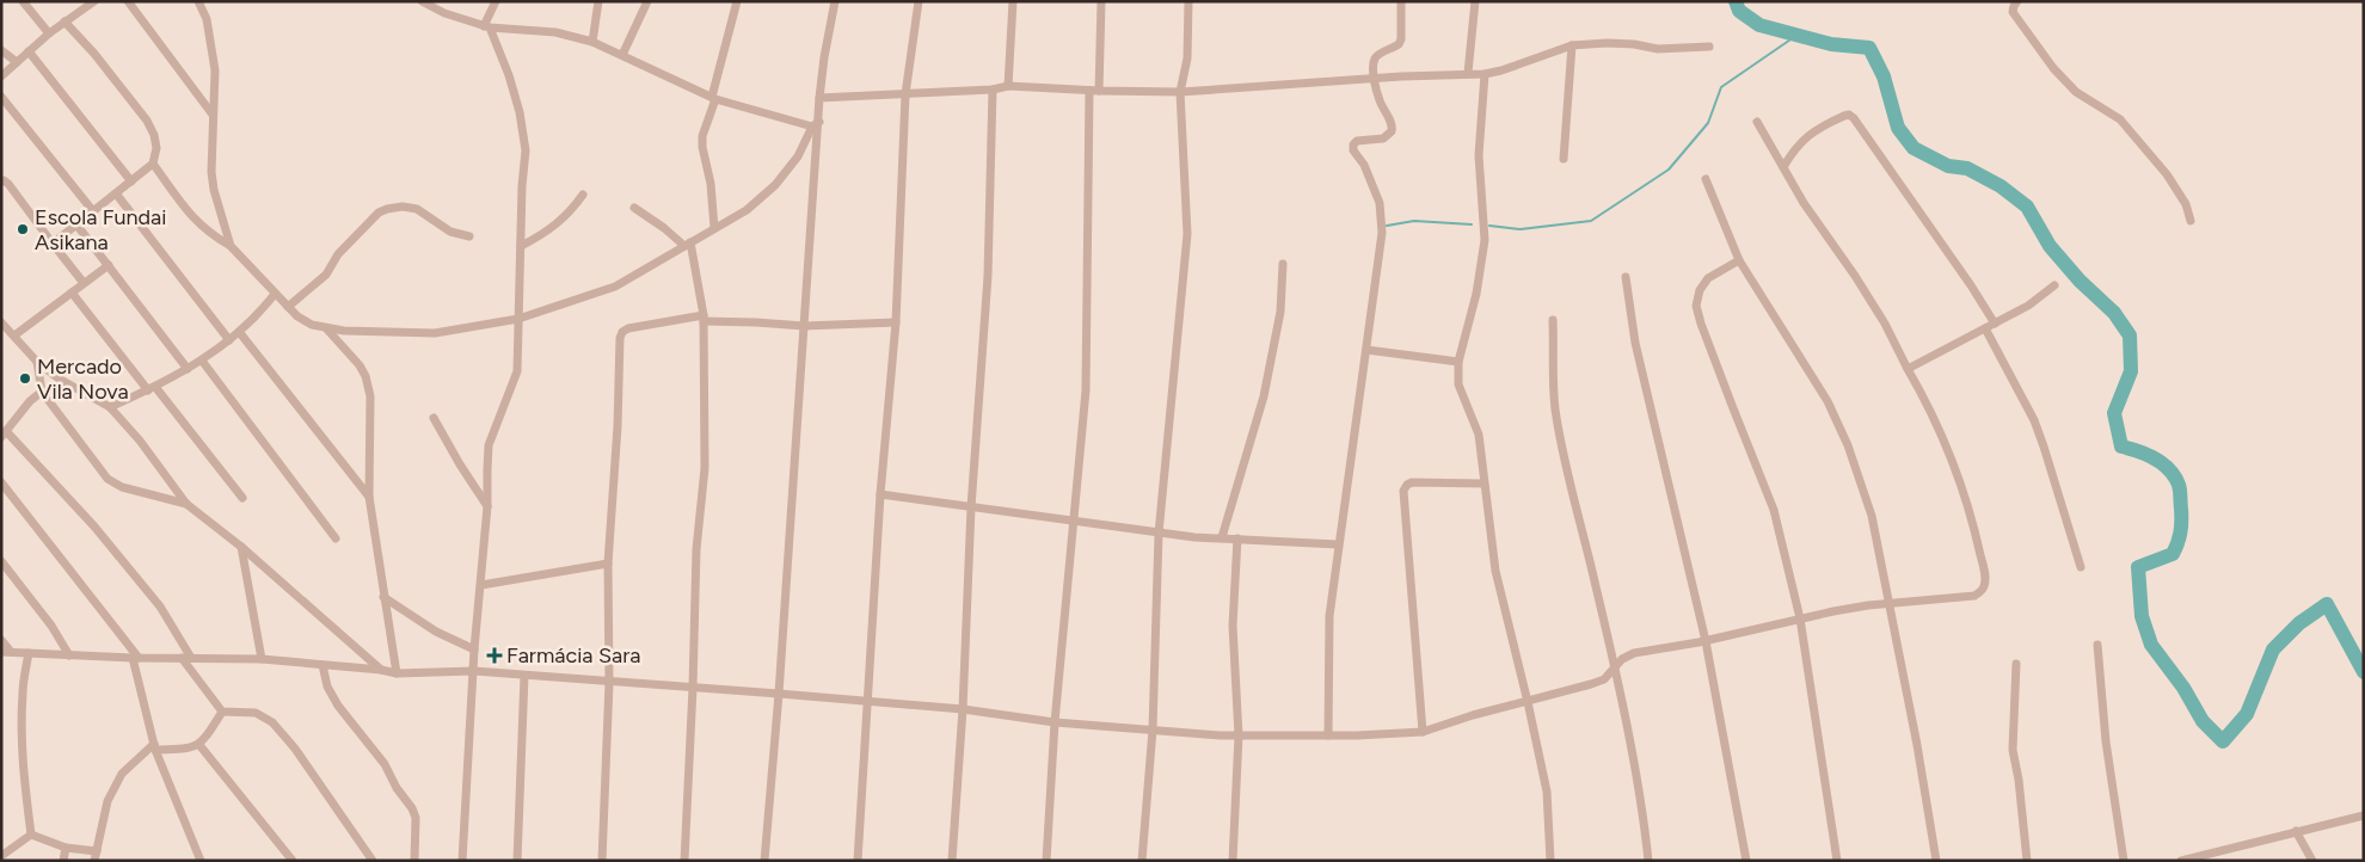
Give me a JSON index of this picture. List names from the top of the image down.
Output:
{
  "places": {
    "other": ["Escola Fundai Asikana", "Mercado Vila Nova"],
    "health": ["Farmácia Sara"]
  }
}
